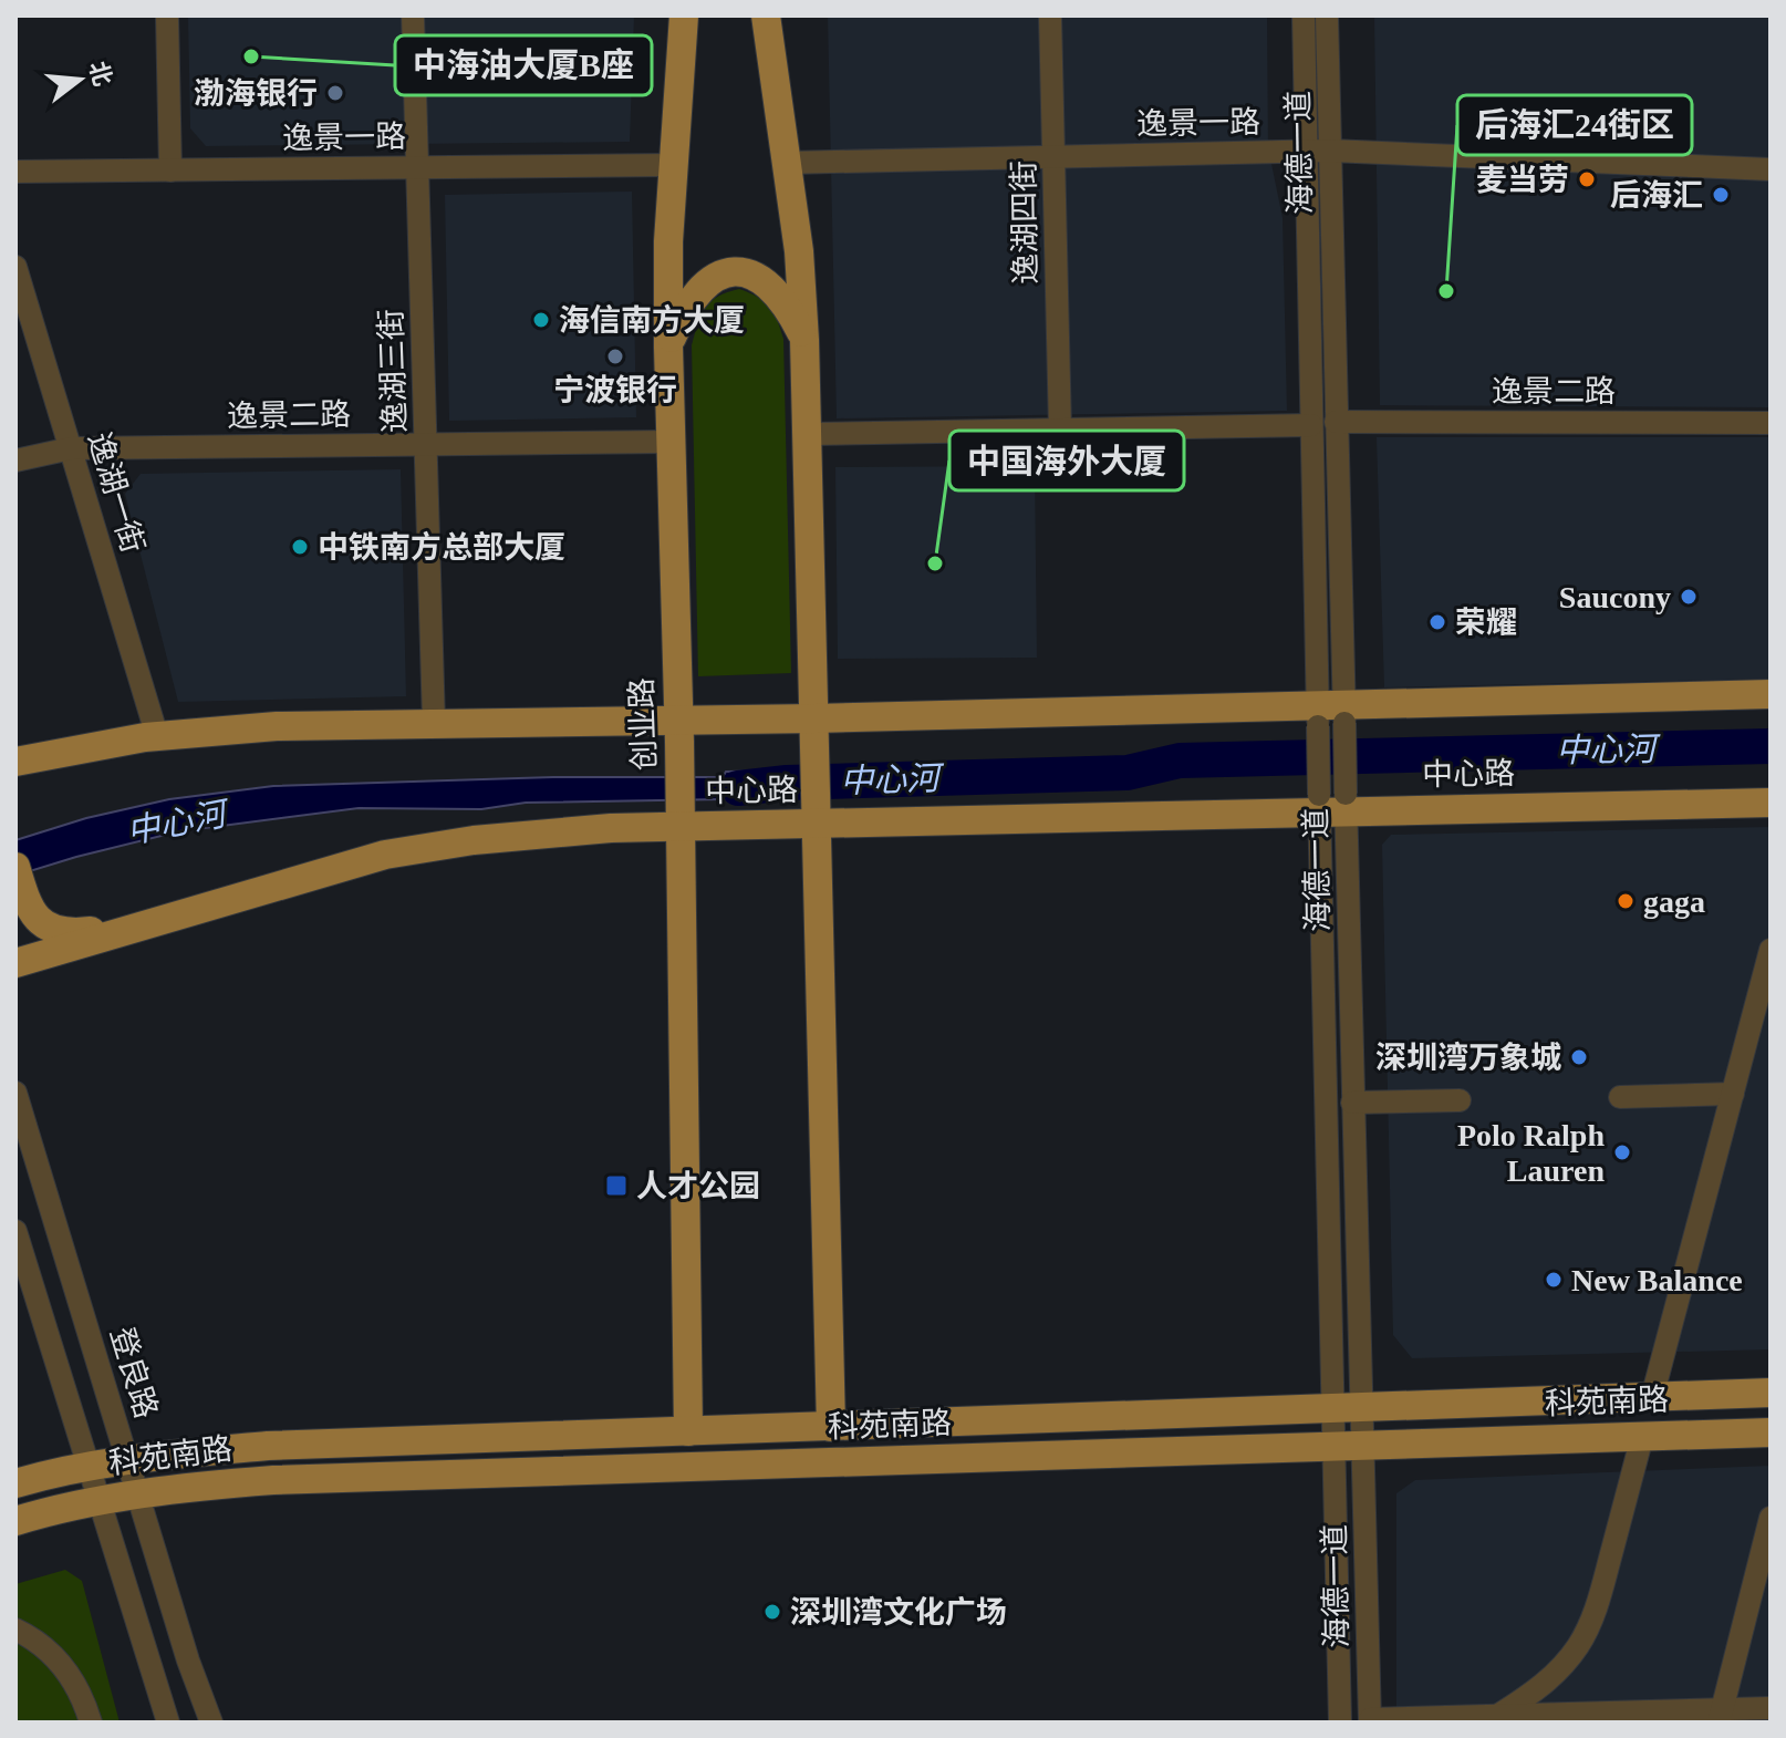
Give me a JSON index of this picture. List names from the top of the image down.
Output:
{
  "streets": {
    "main road": ["创业路", "中心路", "科苑南路"],
    "street": [
      "逸景一路",
      "海德一道",
      "逸湖四街",
      "逸湖三街",
      "逸景二路",
      "逸湖一街",
      "登良路"
    ]
  },
  "crossings": [
    ["逸景一路", "海德一道"],
    ["逸景一路", "逸湖四街"],
    ["逸景一路", "逸湖三街"],
    ["逸景一路", "创业路"],
    ["海德一道", "逸景二路"],
    ["海德一道", "中心路"],
    ["海德一道", "科苑南路"],
    ["逸湖三街", "逸景二路"],
    ["逸景二路", "逸湖一街"],
    ["逸景二路", "创业路"],
    ["创业路", "中心路"],
    ["创业路", "科苑南路"],
    ["登良路", "科苑南路"]
  ],
  "water": ["中心河"],
  "places": {
    "other": [
      "中海油大厦B座",
      "渤海银行",
      "麦当劳",
      "后海汇",
      "后海汇24街区",
      "海信南方大厦",
      "宁波银行",
      "中铁南方总部大厦",
      "中国海外大厦",
      "Saucony",
      "荣耀",
      "gaga",
      "深圳湾万象城",
      "Polo Ralph Lauren",
      "New Balance",
      "深圳湾文化广场"
    ],
    "transit": ["人才公园"]
  },
  "north": "right"
}
